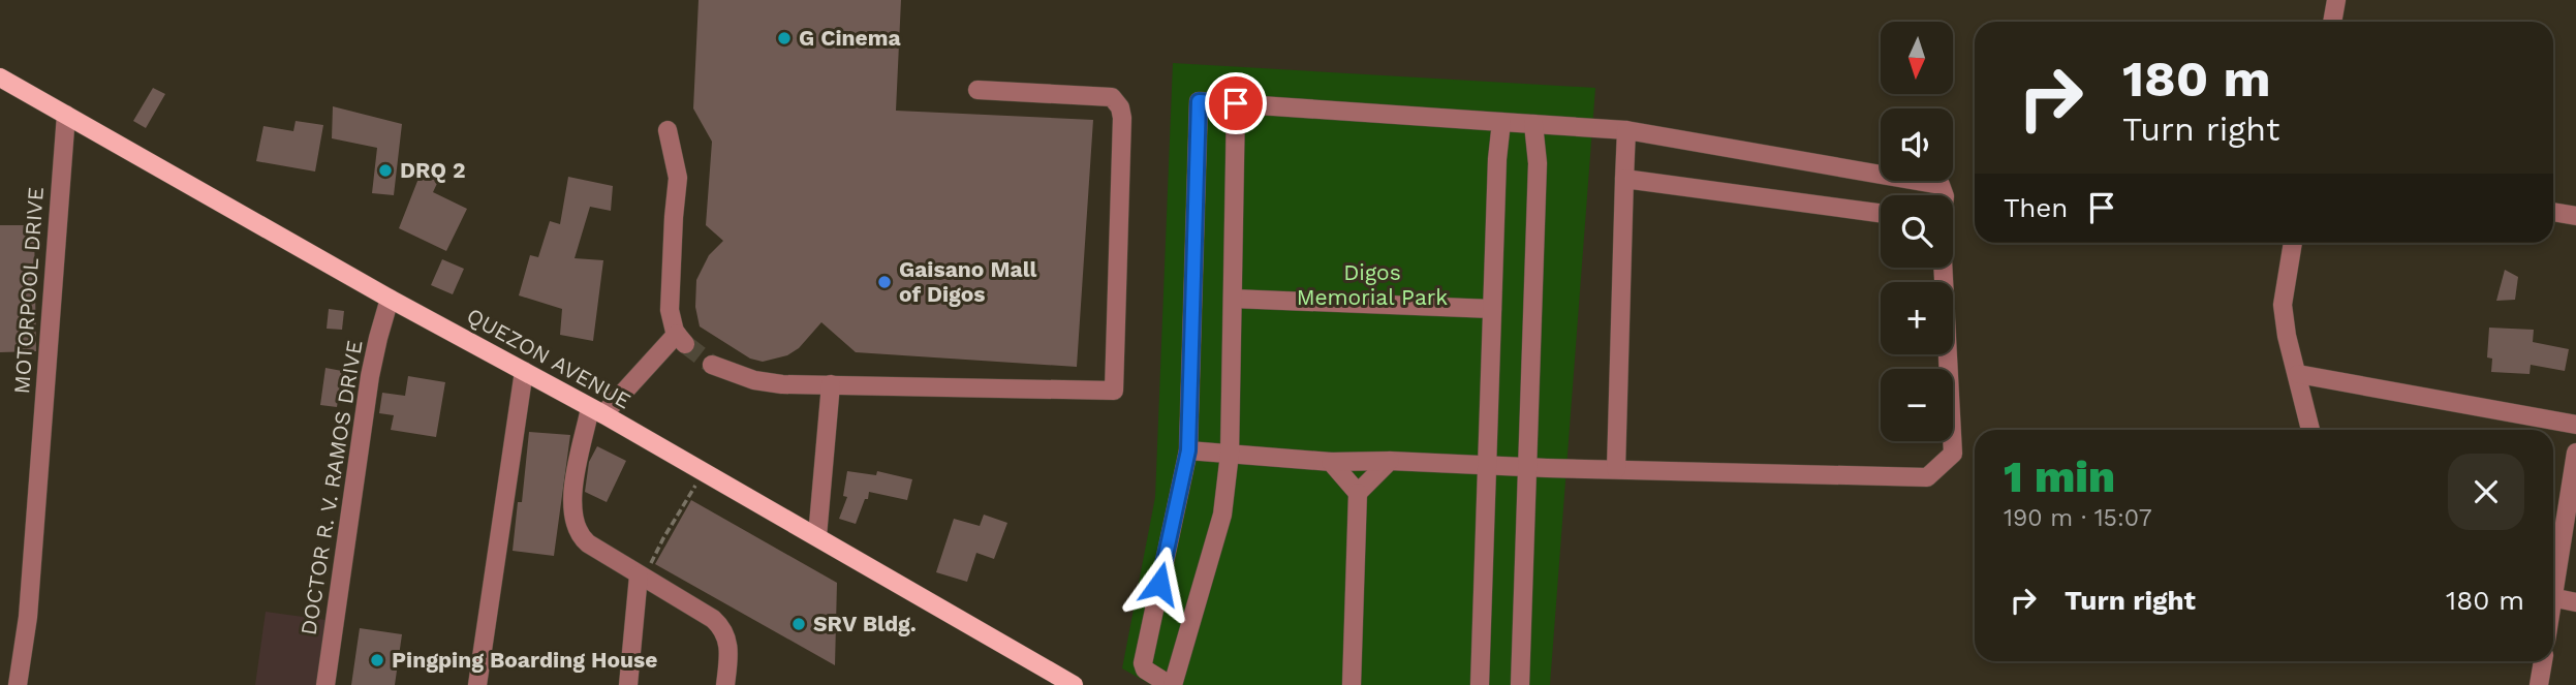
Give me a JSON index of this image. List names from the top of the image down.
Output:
{
  "streets": {
    "main road": ["QUEZON AVENUE"],
    "street": ["MOTORPOOL DRIVE", "DOCTOR R. V. RAMOS DRIVE"]
  },
  "crossings": [
    ["MOTORPOOL DRIVE", "QUEZON AVENUE"],
    ["QUEZON AVENUE", "DOCTOR R. V. RAMOS DRIVE"]
  ],
  "parks": ["Digos Memorial Park"],
  "places": [
    "G Cinema",
    "DRQ 2",
    "Gaisano Mall of Digos",
    "SRV Bldg.",
    "Pingping Boarding House"
  ],
  "north": "bottom",
  "page": {
    "map_buttons": ["+", "−"],
    "turn": ["180 m", "Turn right"],
    "then": "Then",
    "heading": ["1 min", "190 m · 15:07"],
    "list": [
      {
        "name": "Turn right",
        "value": "180 m"
      }
    ]
  }
}
